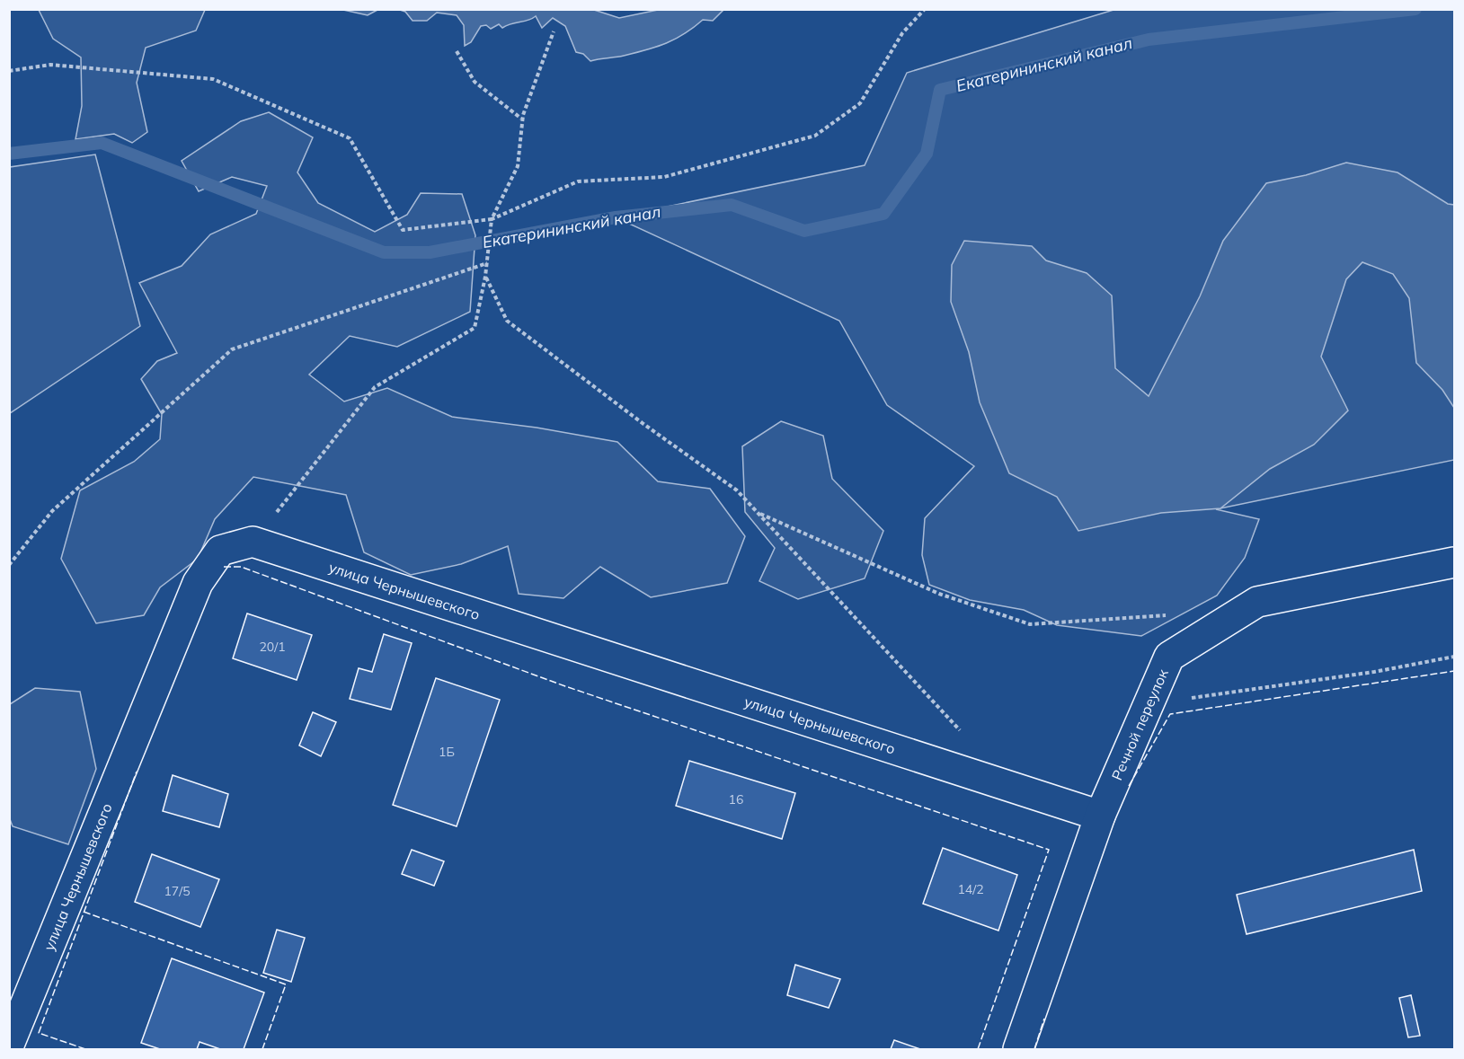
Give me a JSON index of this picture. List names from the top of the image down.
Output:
{
  "streets": {
    "street": ["улица Чернышевского", "Речной переулок"]
  },
  "crossings": [
    ["улица Чернышевского", "Речной переулок"]
  ],
  "water": ["Екатерининский канал"],
  "house_numbers": [
    "20/1",
    "1Б",
    "16",
    "14/2",
    "17/5"
  ]
}
